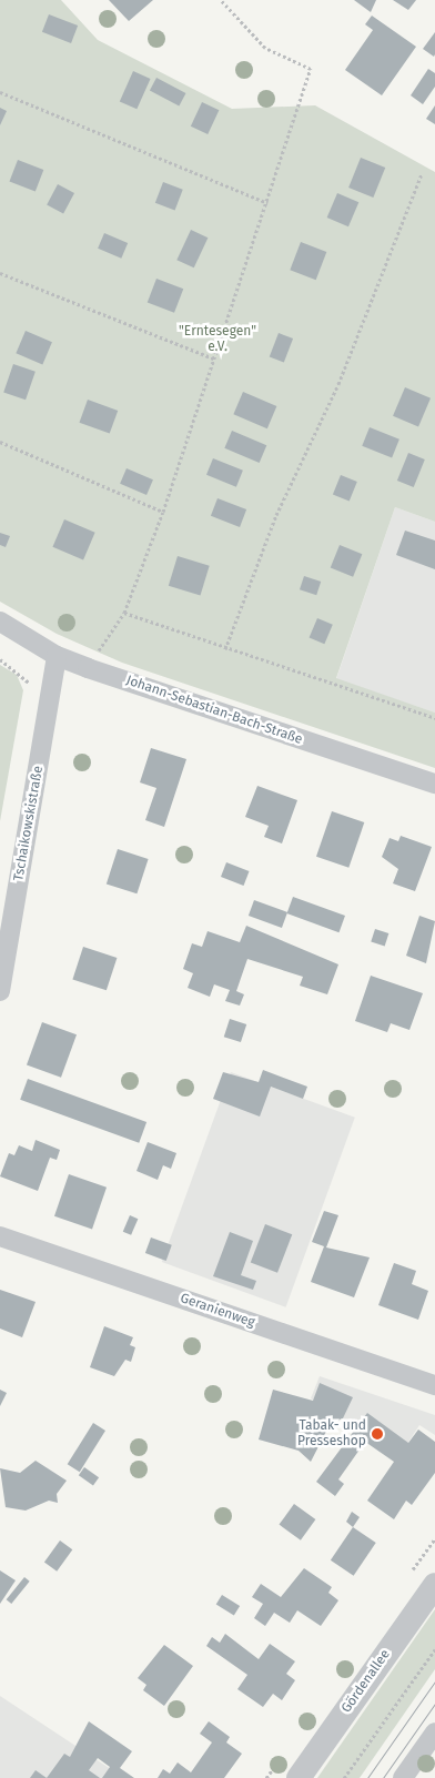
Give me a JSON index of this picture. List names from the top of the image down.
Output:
{
  "streets": {
    "street": [
      "Johann-Sebastian-Bach-Straße",
      "Tschaikowskistraße",
      "Geranienweg",
      "Gördenallee"
    ]
  },
  "crossings": [
    ["Johann-Sebastian-Bach-Straße", "Tschaikowskistraße"]
  ],
  "parks": ["\"Erntesegen\" e.V."],
  "places": ["Tabak- und Presseshop"]
}
